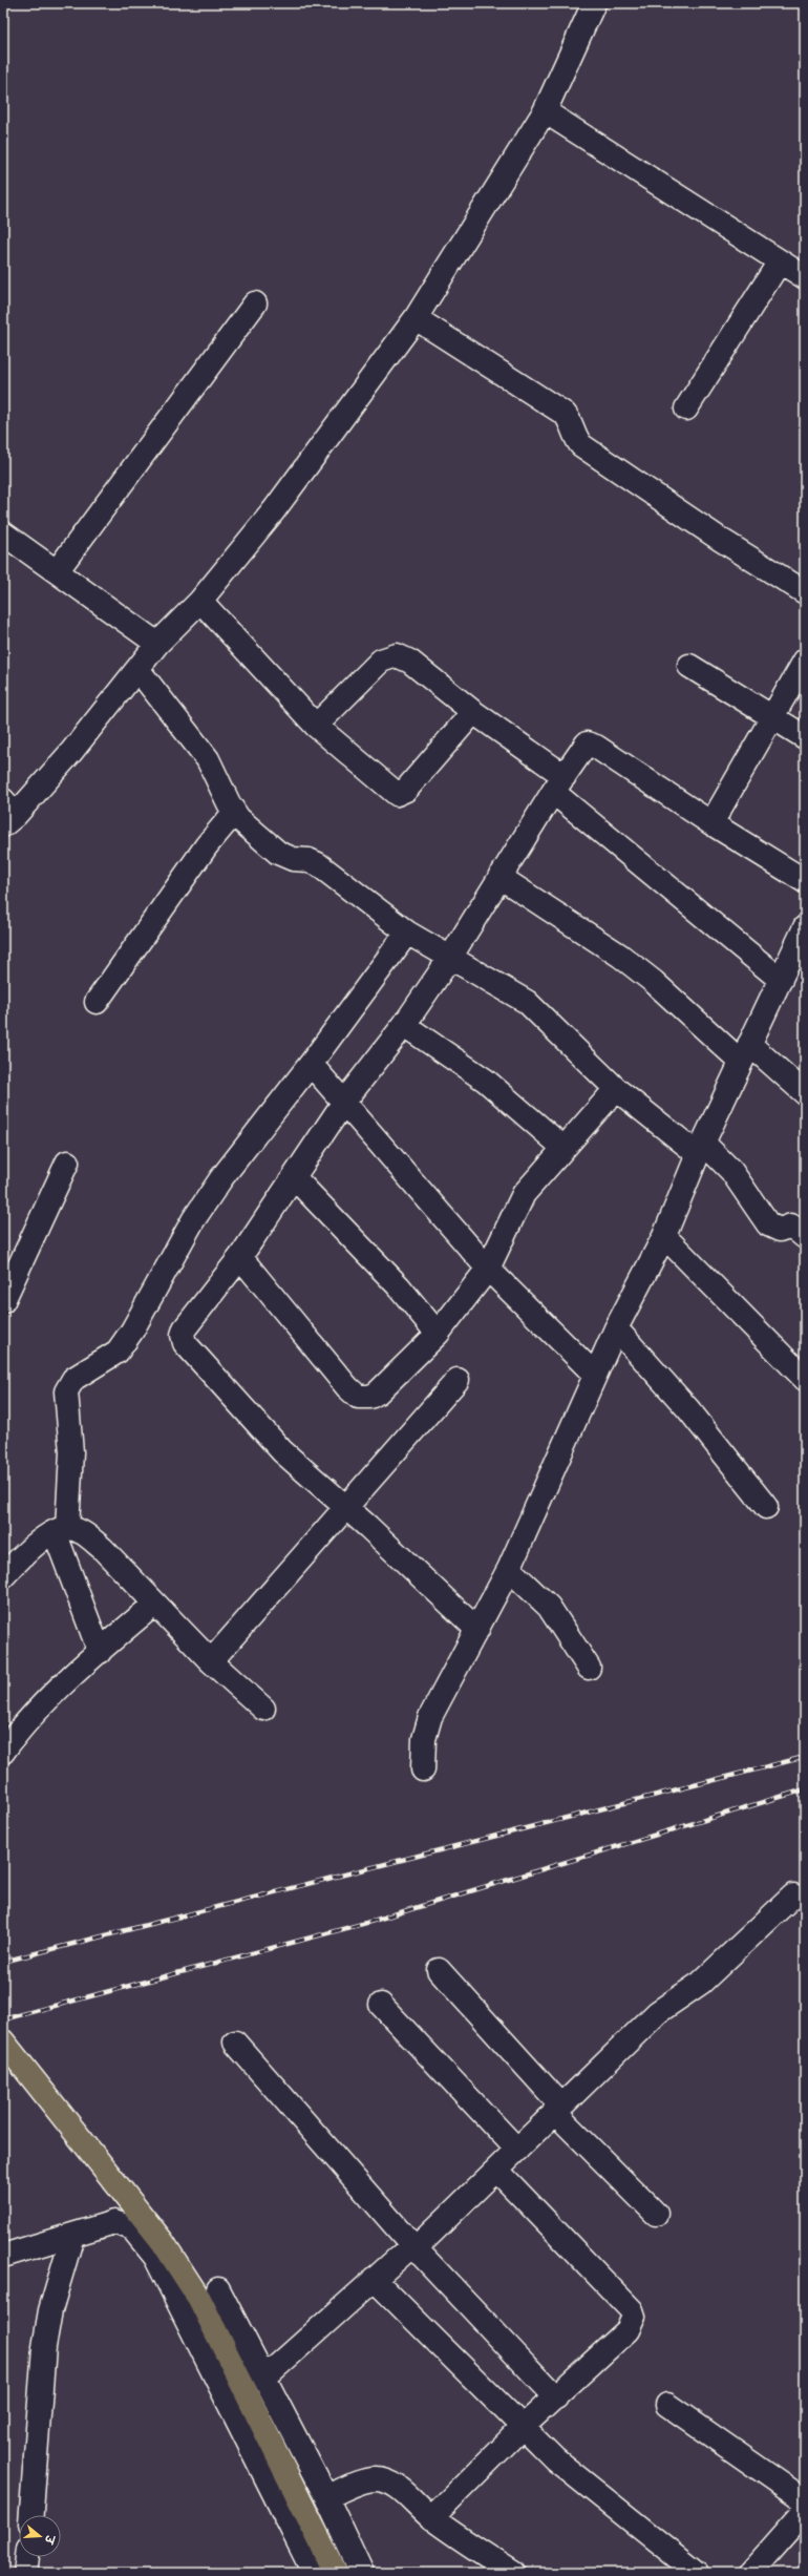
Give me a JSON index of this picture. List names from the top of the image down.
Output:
{
  "north": "right"
}
